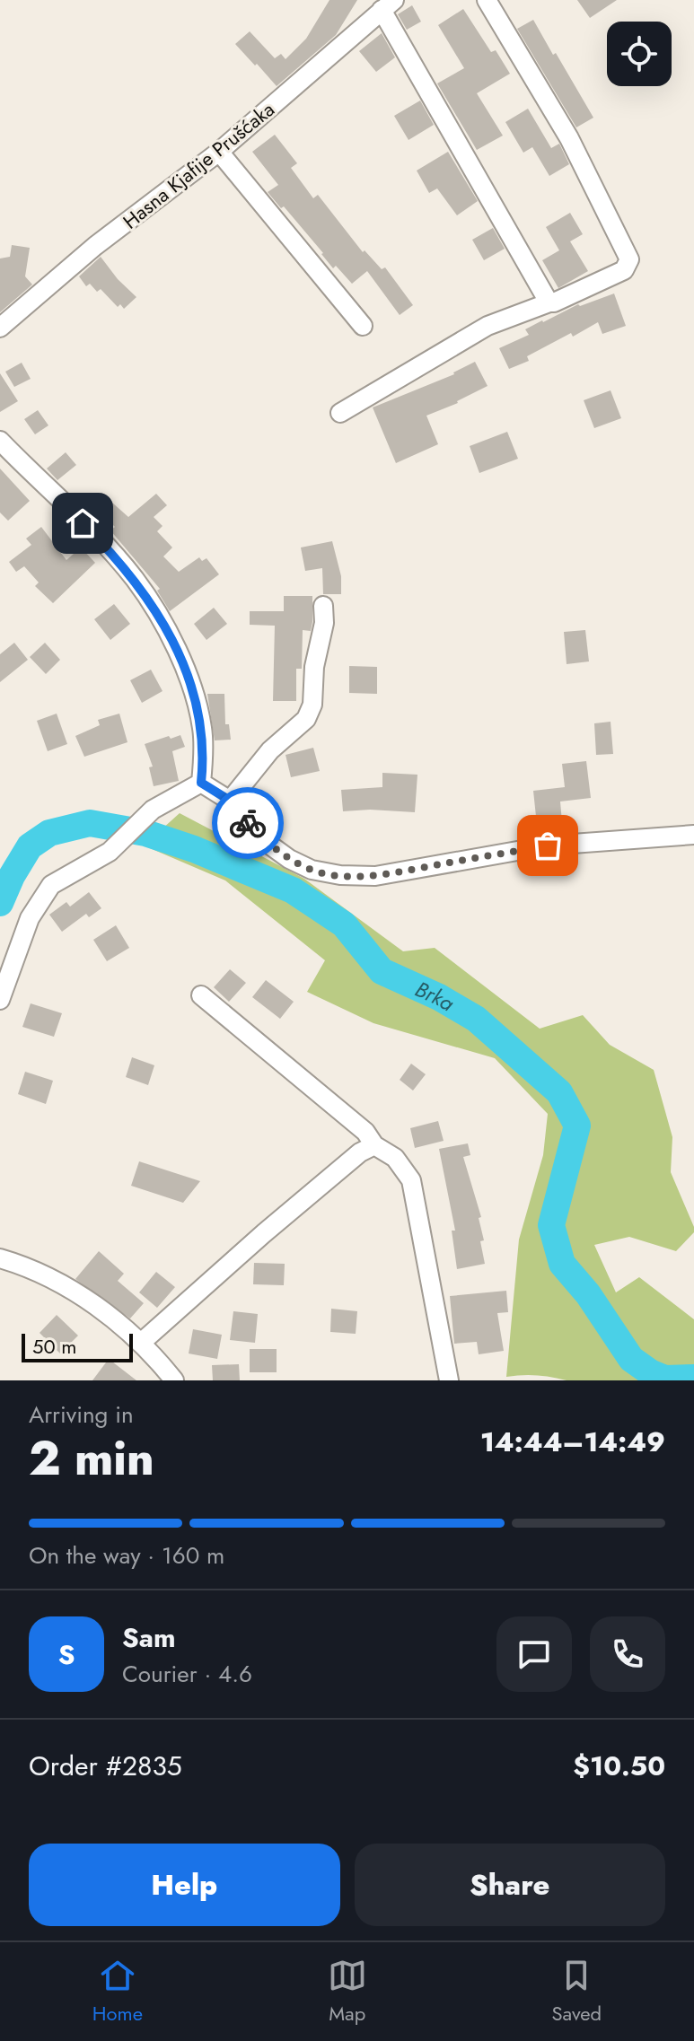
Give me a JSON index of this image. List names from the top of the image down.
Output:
{
  "streets": {
    "street": ["Hasna Kjafije Prušćaka"]
  },
  "water": ["Brka"],
  "scale_bar": "50 m",
  "page": {
    "scale": "50 m",
    "heading": ["2 min", "Arriving in", "14:44–14:49"],
    "panel": [
      "Sam",
      "Courier · 4.6",
      "Order #2835",
      "$10.50"
    ],
    "bar": "On the way · 160 m",
    "round": "S",
    "buttons": ["Help", "Share"],
    "tabs": ["Home", "Map", "Saved"]
  }
}
